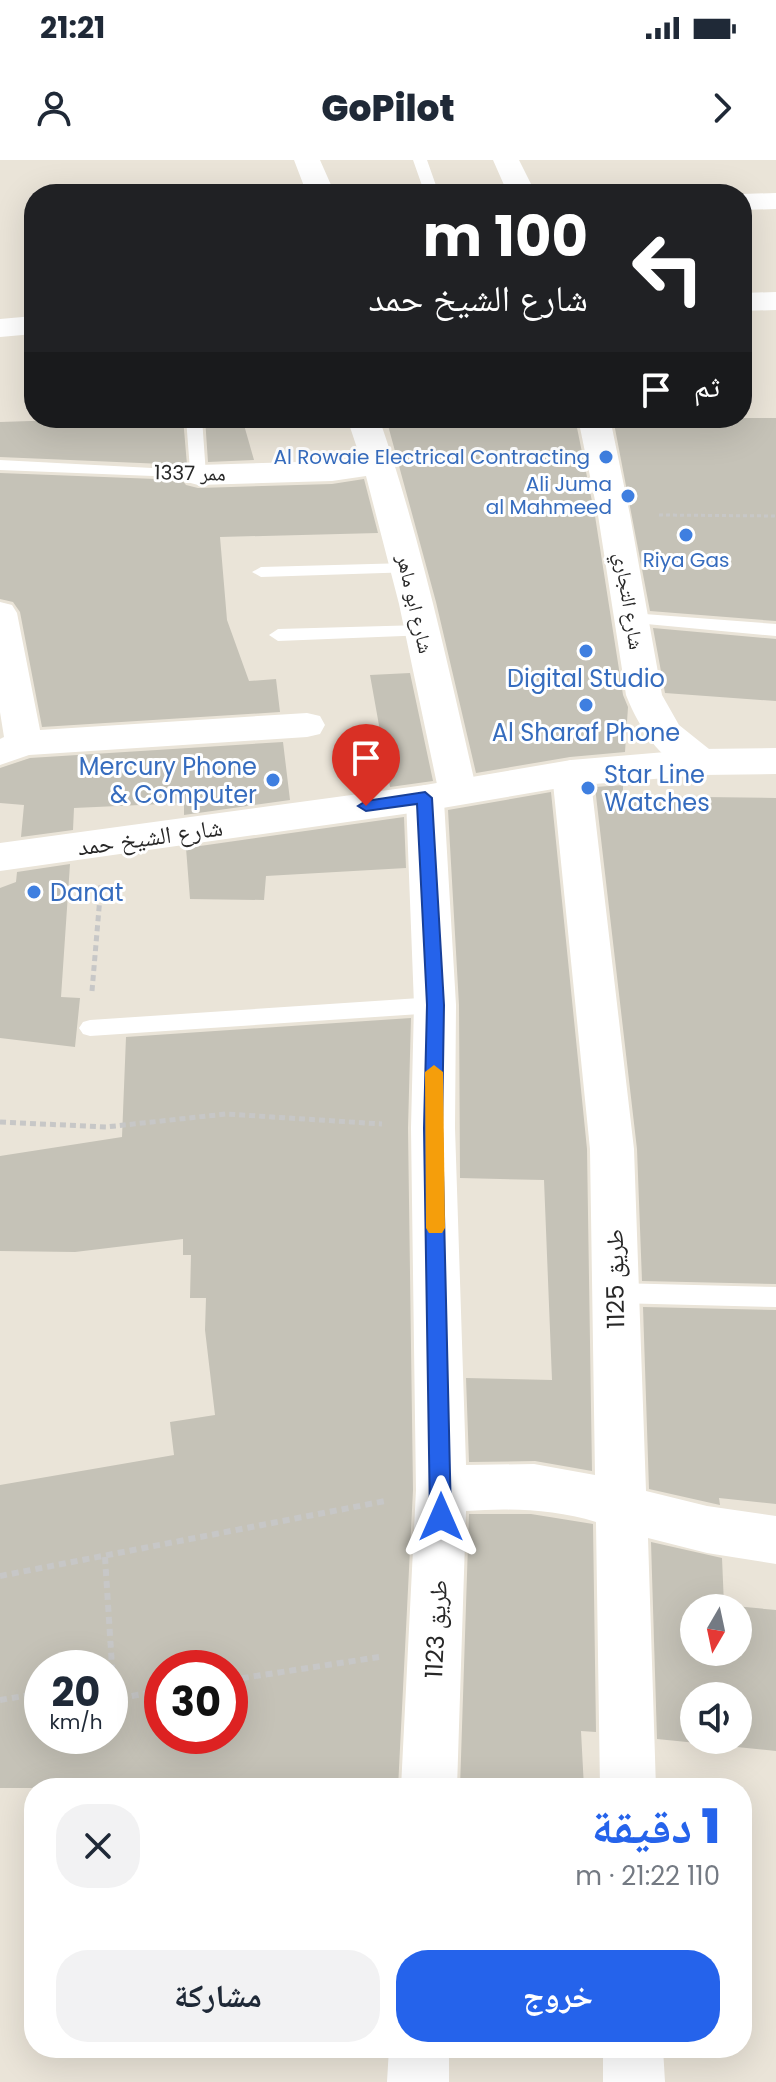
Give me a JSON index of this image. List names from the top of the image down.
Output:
{
  "streets": {
    "street": [
      "ممر 1337",
      "شارع التجاري",
      "شارع ابو ماهر",
      "شارع الشيخ حمد",
      "طريق 1125",
      "طريق 1123"
    ]
  },
  "crossings": [
    ["ممر 1337", "شارع ابو ماهر"],
    ["شارع التجاري", "شارع الشيخ حمد"],
    ["شارع ابو ماهر", "شارع الشيخ حمد"],
    ["شارع ابو ماهر", "طريق 1123"],
    ["شارع الشيخ حمد", "طريق 1125"],
    ["شارع الشيخ حمد", "طريق 1123"]
  ],
  "places": [
    "Al Rowaie Electrical Contracting",
    "Ali Juma al Mahmeed",
    "Riya Gas",
    "Digital Studio",
    "Al Sharaf Phone",
    "Mercury Phone & Computer",
    "Star Line Watches",
    "Danat"
  ],
  "north": "bottom",
  "page": {
    "status": "21:21",
    "header": "GoPilot",
    "turn": ["100 m", "شارع الشيخ حمد"],
    "then": "ثم",
    "speed": "20 km/h",
    "limit": "30",
    "heading": ["1 دقيقة", "110 m · 21:22"],
    "buttons": ["خروج", "مشاركة"]
  }
}
